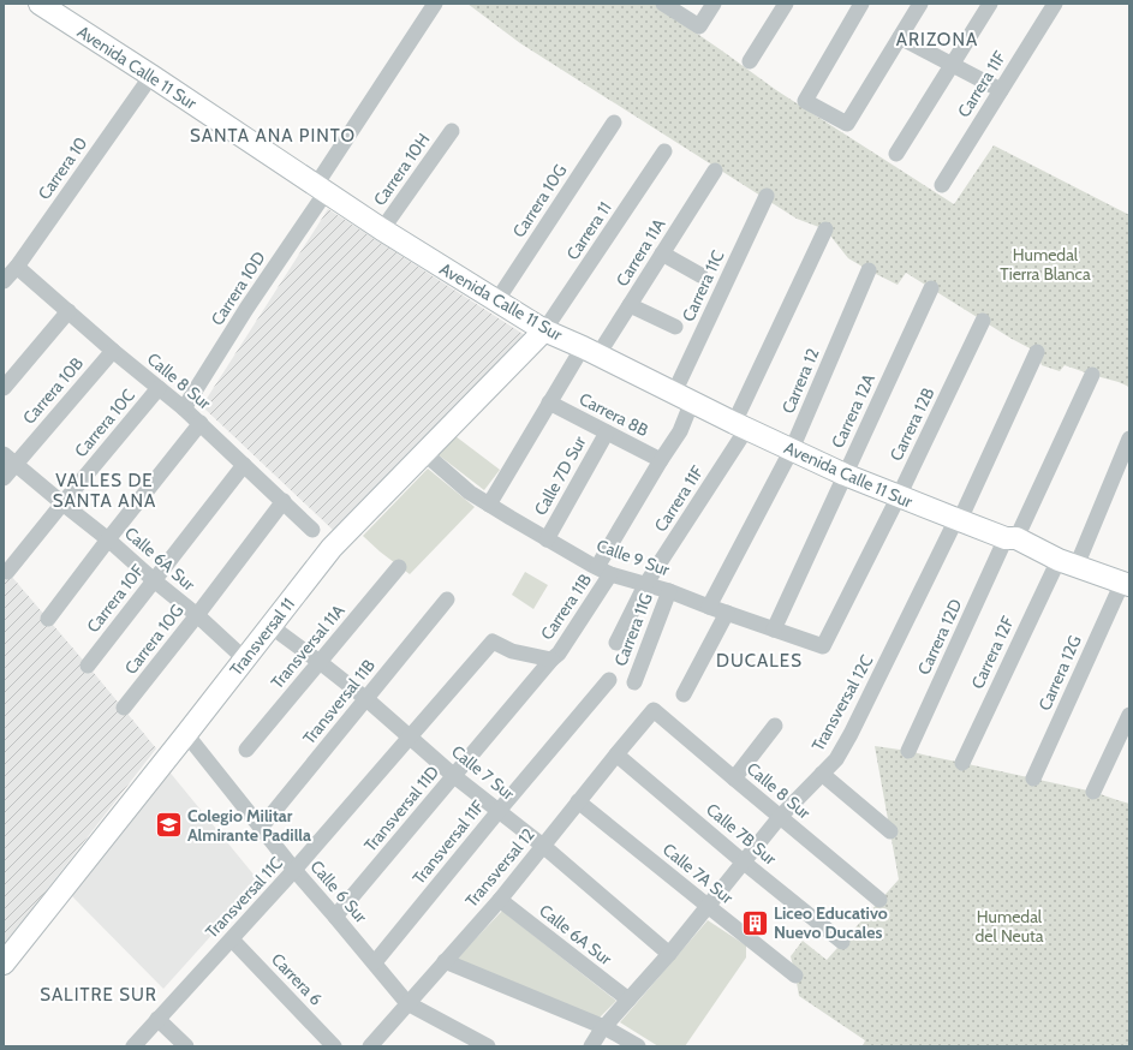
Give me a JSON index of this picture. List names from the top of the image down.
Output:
{
  "streets": {
    "street": [
      "Avenida Calle 11 Sur",
      "Carrera 11F",
      "Carrera 10",
      "Carrera 10H",
      "Carrera 10G",
      "Carrera 11",
      "Carrera 11A",
      "Carrera 11C",
      "Carrera 10D",
      "Calle 8 Sur",
      "Carrera 12",
      "Carrera 10B",
      "Carrera 12A",
      "Carrera 8B",
      "Carrera 10C",
      "Carrera 12B",
      "Calle 7D Sur",
      "Calle 9 Sur",
      "Calle 6A Sur",
      "Carrera 10F",
      "Carrera 11B",
      "Carrera 11G",
      "Transversal 11",
      "Carrera 12D",
      "Transversal 11A",
      "Carrera 12F",
      "Carrera 12G",
      "Transversal 11B",
      "Transversal 12C",
      "Calle 7 Sur",
      "Transversal 11D",
      "Calle 7B Sur",
      "Transversal 11F",
      "Transversal 12",
      "Calle 7A Sur",
      "Calle 6 Sur",
      "Transversal 11C",
      "Carrera 6"
    ]
  },
  "crossings": [
    ["Avenida Calle 11 Sur", "Carrera 11F"],
    ["Avenida Calle 11 Sur", "Carrera 10"],
    ["Avenida Calle 11 Sur", "Carrera 10H"],
    ["Avenida Calle 11 Sur", "Carrera 10G"],
    ["Avenida Calle 11 Sur", "Carrera 11"],
    ["Avenida Calle 11 Sur", "Carrera 11A"],
    ["Avenida Calle 11 Sur", "Carrera 11C"],
    ["Avenida Calle 11 Sur", "Carrera 10D"],
    ["Avenida Calle 11 Sur", "Carrera 12"],
    ["Avenida Calle 11 Sur", "Carrera 12A"],
    ["Avenida Calle 11 Sur", "Carrera 12B"],
    ["Avenida Calle 11 Sur", "Transversal 11"],
    ["Avenida Calle 11 Sur", "Carrera 12D"],
    ["Avenida Calle 11 Sur", "Carrera 12F"],
    ["Avenida Calle 11 Sur", "Carrera 12G"],
    ["Avenida Calle 11 Sur", "Transversal 12C"],
    ["Carrera 11F", "Calle 9 Sur"],
    ["Carrera 10", "Calle 8 Sur"],
    ["Carrera 10G", "Calle 8 Sur"],
    ["Carrera 10G", "Calle 6A Sur"],
    ["Carrera 11", "Transversal 11"],
    ["Carrera 11A", "Carrera 8B"],
    ["Carrera 11A", "Calle 9 Sur"],
    ["Carrera 11C", "Carrera 8B"],
    ["Carrera 11C", "Calle 9 Sur"],
    ["Carrera 11C", "Carrera 11B"],
    ["Carrera 10D", "Calle 8 Sur"],
    ["Calle 8 Sur", "Carrera 10B"],
    ["Calle 8 Sur", "Carrera 10C"],
    ["Calle 8 Sur", "Carrera 10F"],
    ["Calle 8 Sur", "Transversal 12C"],
    ["Calle 8 Sur", "Transversal 12"],
    ["Carrera 12", "Calle 9 Sur"],
    ["Carrera 10B", "Calle 6A Sur"],
    ["Carrera 12A", "Calle 9 Sur"],
    ["Carrera 8B", "Calle 7D Sur"],
    ["Carrera 10C", "Calle 6A Sur"],
    ["Carrera 12B", "Calle 9 Sur"],
    ["Calle 7D Sur", "Calle 9 Sur"],
    ["Calle 9 Sur", "Carrera 11B"],
    ["Calle 9 Sur", "Carrera 11G"],
    ["Calle 9 Sur", "Transversal 11"],
    ["Calle 6A Sur", "Carrera 10F"],
    ["Calle 6A Sur", "Transversal 11"],
    ["Calle 6A Sur", "Transversal 12C"],
    ["Calle 6A Sur", "Transversal 12"],
    ["Carrera 11B", "Transversal 11D"],
    ["Carrera 11B", "Transversal 11C"],
    ["Transversal 11", "Calle 7 Sur"],
    ["Transversal 11", "Calle 6 Sur"],
    ["Transversal 11A", "Calle 7 Sur"],
    ["Transversal 11B", "Calle 7 Sur"],
    ["Transversal 11B", "Calle 6 Sur"],
    ["Transversal 12C", "Calle 7 Sur"],
    ["Transversal 12C", "Calle 7B Sur"],
    ["Transversal 12C", "Calle 7A Sur"],
    ["Calle 7 Sur", "Transversal 11D"],
    ["Calle 7 Sur", "Transversal 11F"],
    ["Calle 7 Sur", "Transversal 12"],
    ["Calle 7 Sur", "Transversal 11C"],
    ["Transversal 11D", "Calle 6 Sur"],
    ["Transversal 11D", "Transversal 11C"],
    ["Calle 7B Sur", "Transversal 12"],
    ["Transversal 11F", "Calle 6 Sur"],
    ["Transversal 12", "Calle 7A Sur"],
    ["Transversal 12", "Calle 6 Sur"],
    ["Calle 6 Sur", "Transversal 11C"],
    ["Transversal 11C", "Carrera 6"]
  ],
  "districts": [
    "ARIZONA",
    "SANTA ANA PINTO",
    "VALLES DE SANTA ANA",
    "DUCALES",
    "SALITRE SUR"
  ],
  "parks": ["Humedal Tierra Blanca", "Humedal del Neuta"],
  "places": {
    "school or university": ["Colegio Militar Almirante Padilla"],
    "building": ["Liceo Educativo Nuevo Ducales"]
  }
}
